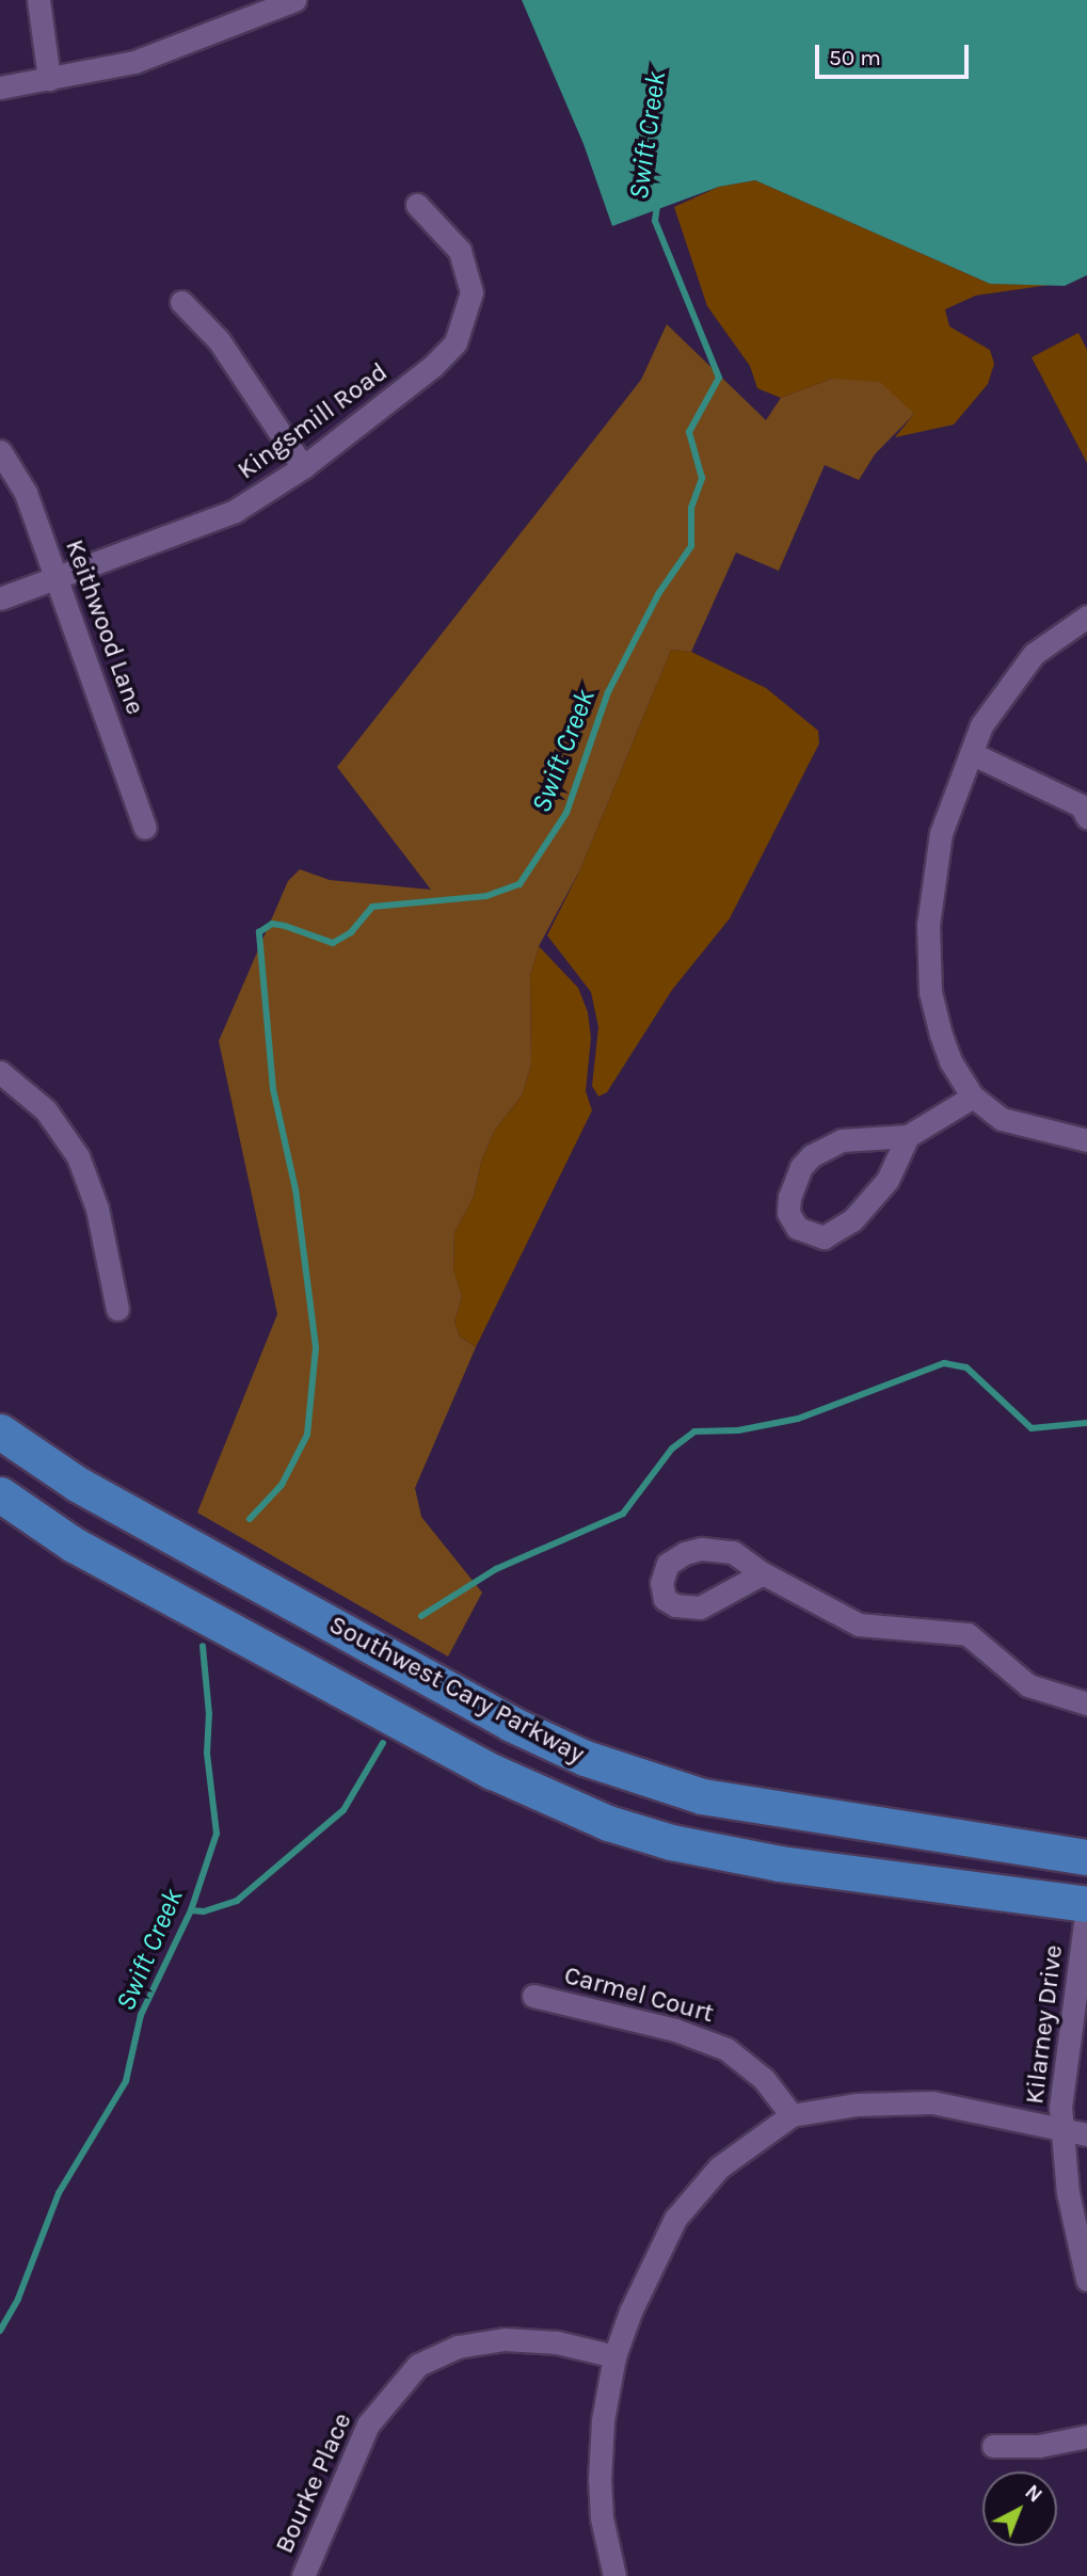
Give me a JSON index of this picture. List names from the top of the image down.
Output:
{
  "streets": {
    "main road": ["Southwest Cary Parkway"],
    "street": [
      "Kingsmill Road",
      "Keithwood Lane",
      "Carmel Court",
      "Kilarney Drive",
      "Bourke Place"
    ]
  },
  "crossings": [
    ["Kingsmill Road", "Keithwood Lane"],
    ["Southwest Cary Parkway", "Kilarney Drive"]
  ],
  "water": ["Swift Creek"],
  "scale_bar": "50 m",
  "north": "top right"
}
